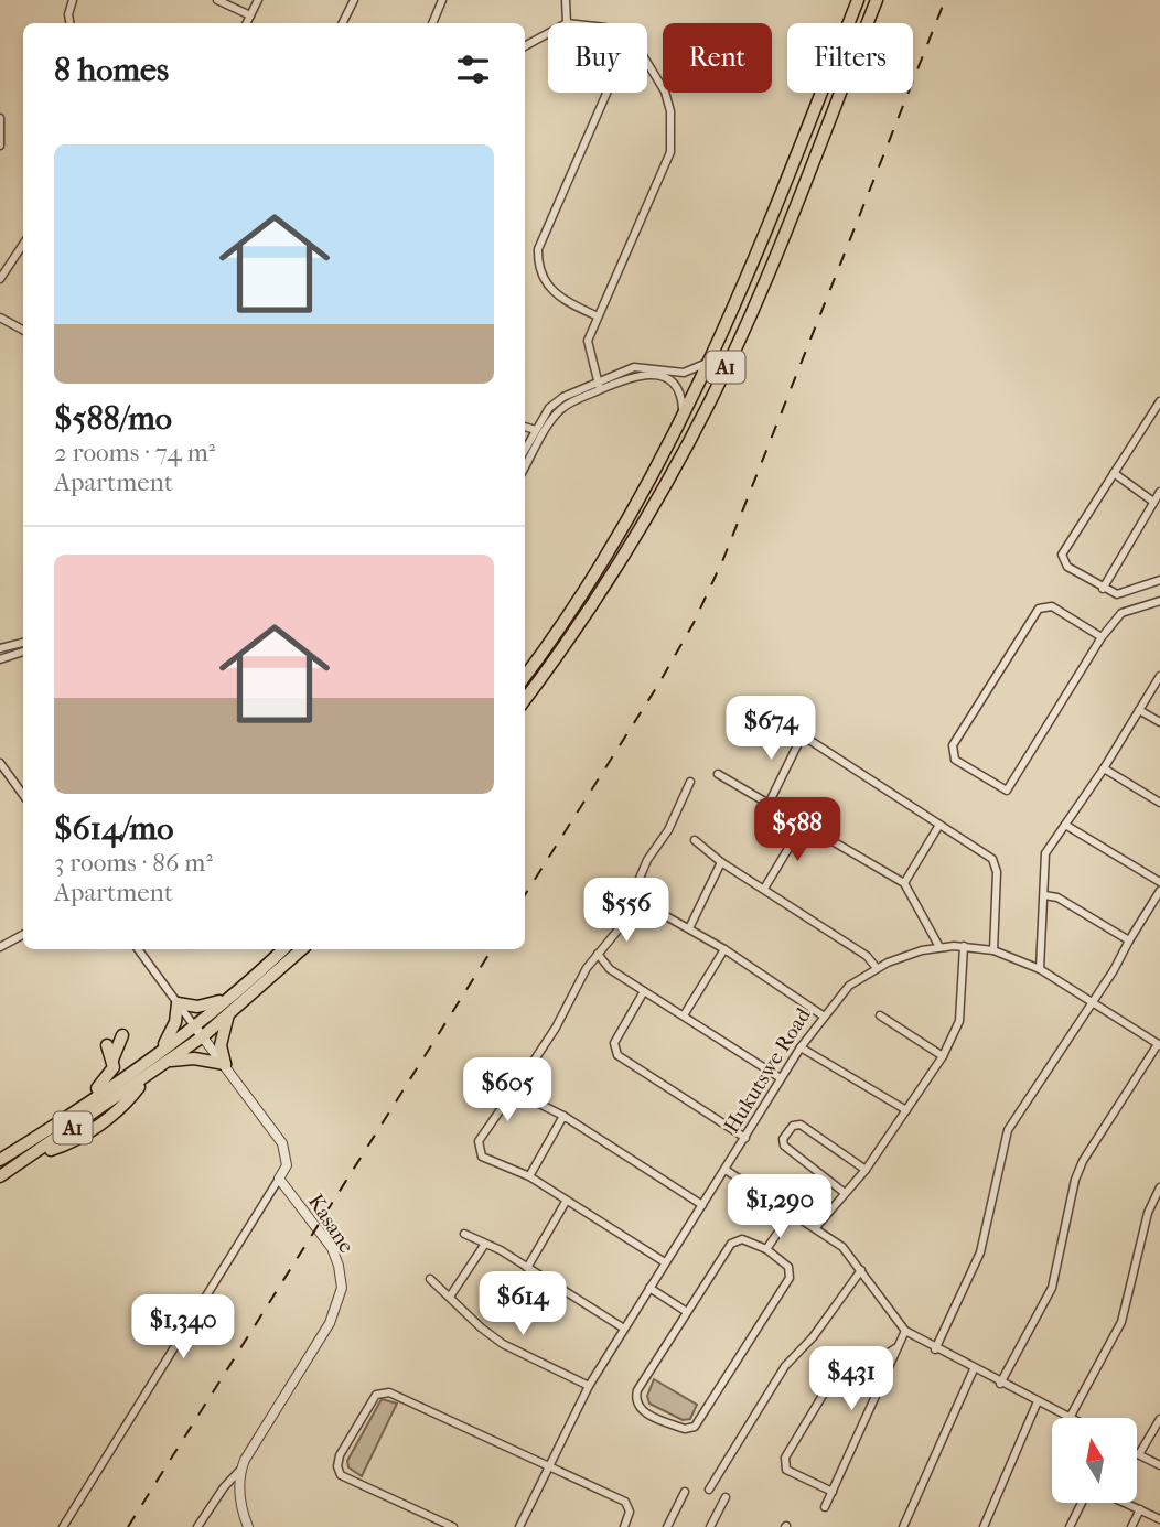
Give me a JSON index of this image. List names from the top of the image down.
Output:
{
  "streets": {
    "highway": ["A1"],
    "street": ["Hukutswe Road", "Kasane"]
  },
  "north": "top",
  "page": {
    "chip": ["Buy", "Rent", "Filters"],
    "heading": "8 homes",
    "list": [
      {
        "name": "$588/mo",
        "note": "2 rooms · 74 m² · Apartment"
      },
      {
        "name": "$614/mo",
        "note": "3 rooms · 86 m² · Apartment"
      }
    ],
    "price": [
      "$674",
      "$588",
      "$556",
      "$605",
      "$1,290",
      "$614",
      "$1,340",
      "$431"
    ]
  }
}
